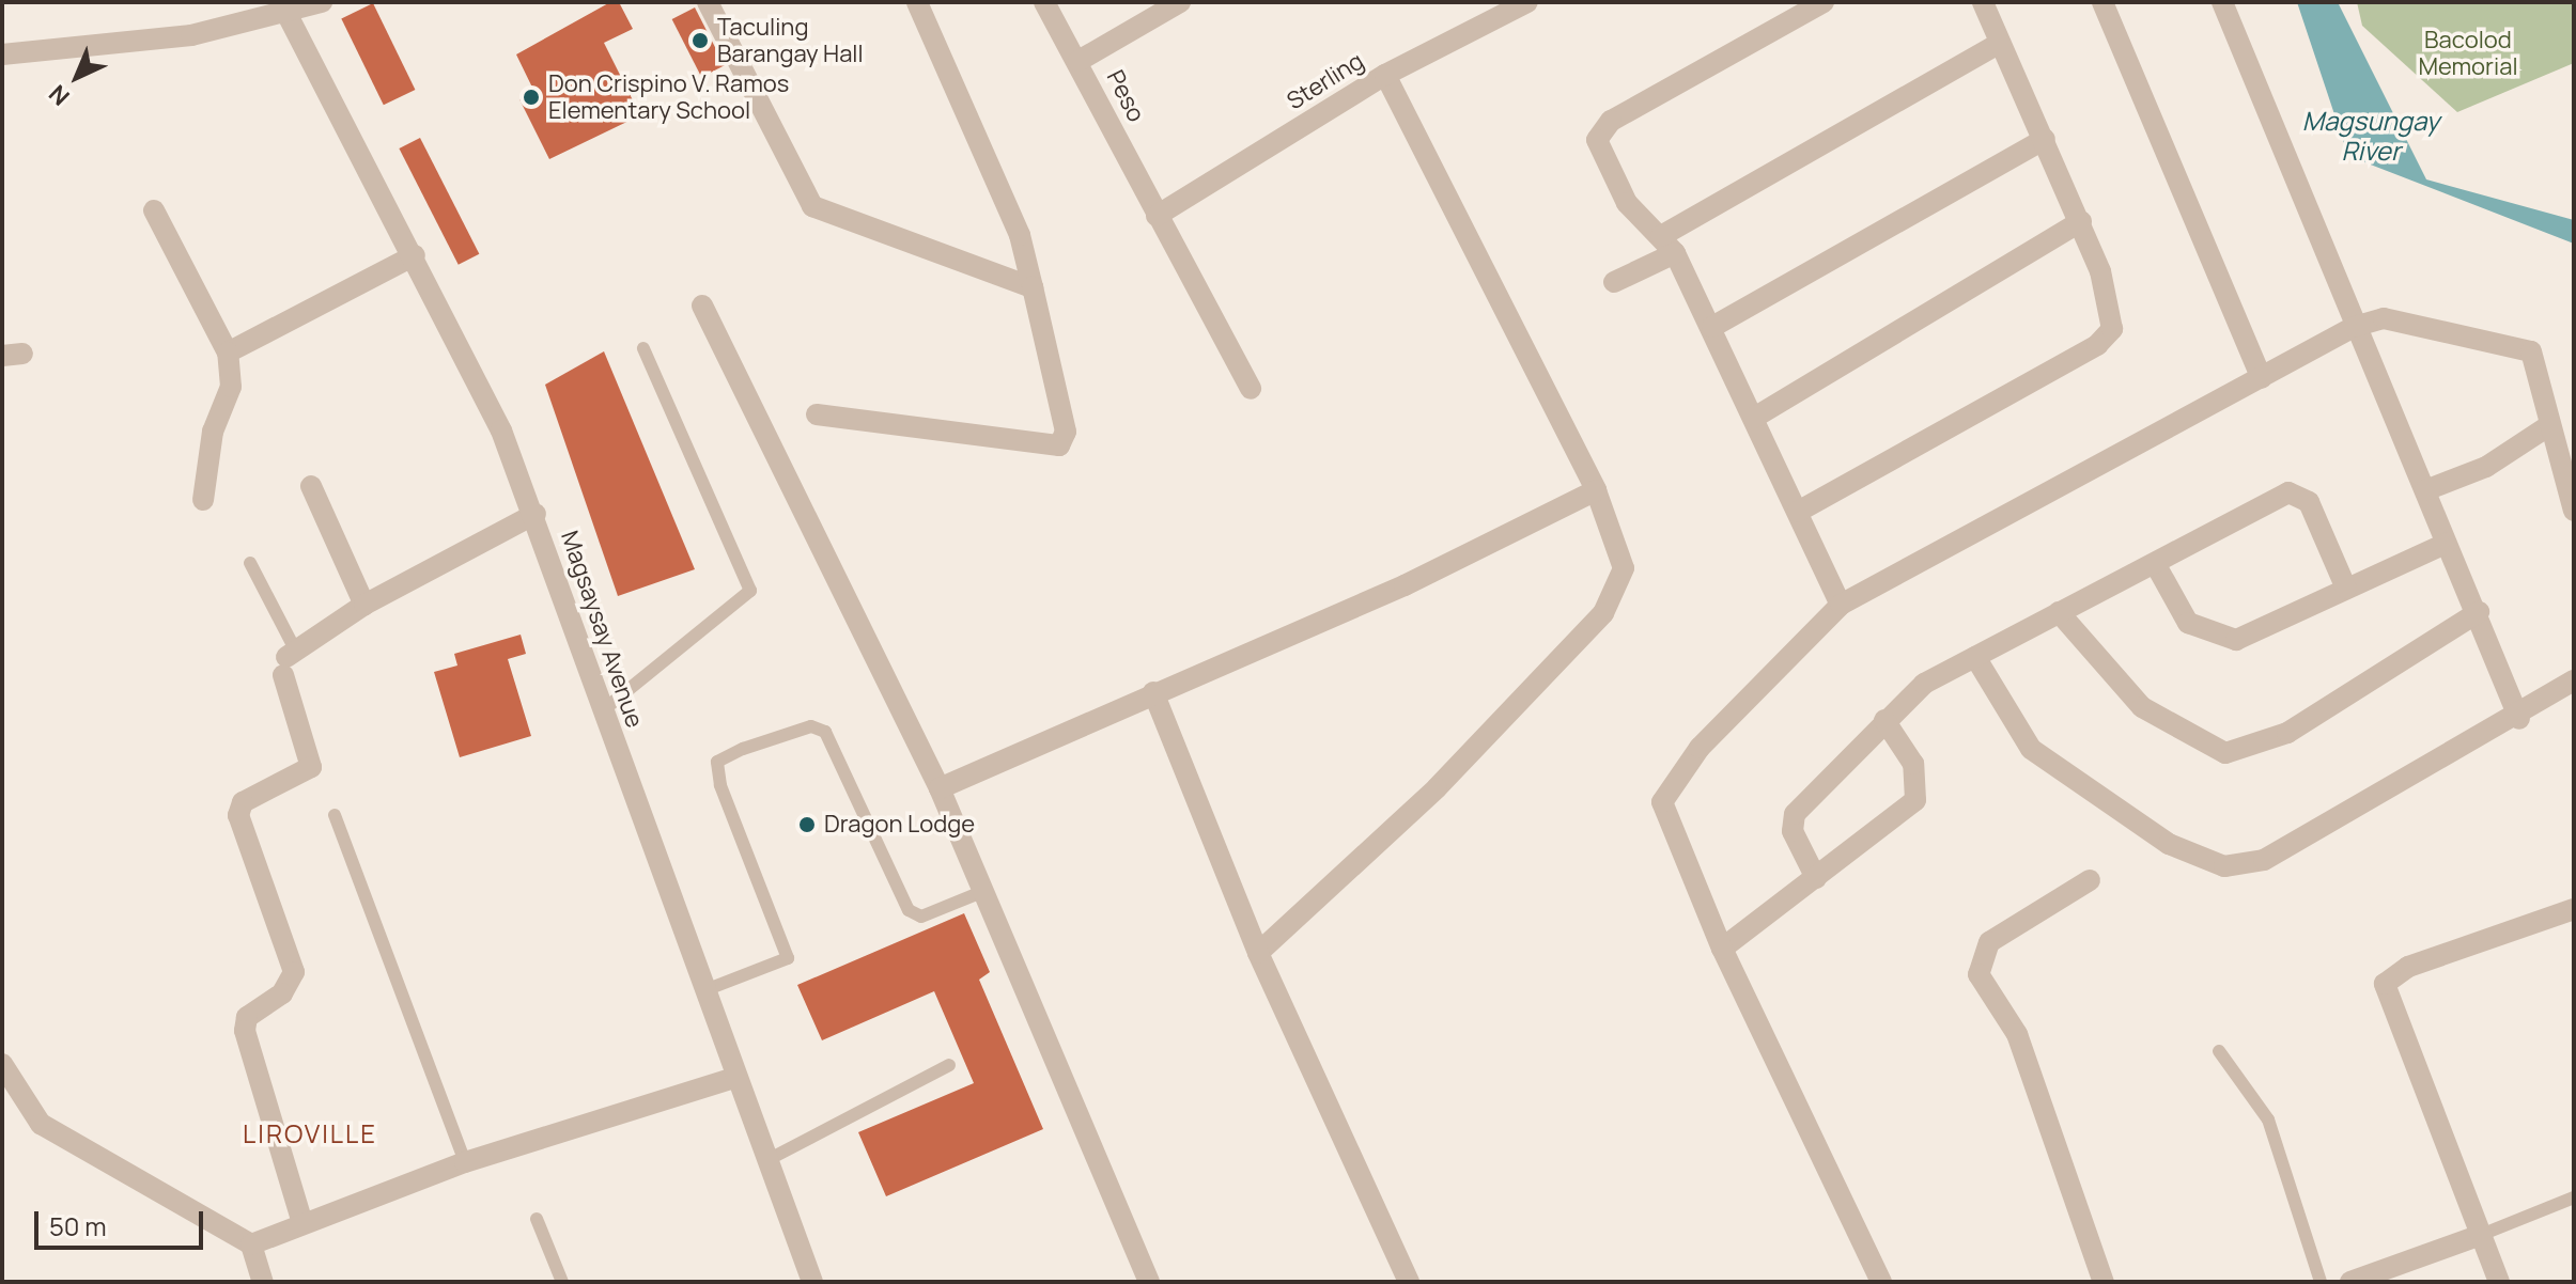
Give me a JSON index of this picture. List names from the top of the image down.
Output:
{
  "streets": {
    "street": ["Sterling", "Peso", "Magsaysay Avenue"]
  },
  "crossings": [
    ["Sterling", "Peso"]
  ],
  "districts": ["LIROVILLE"],
  "water": ["Magsungay River"],
  "parks": ["Bacolod Memorial"],
  "places": ["Taculing Barangay Hall", "Don Crispino V. Ramos Elementary School", "Dragon Lodge"],
  "scale_bar": "50 m",
  "north": "bottom left"
}
